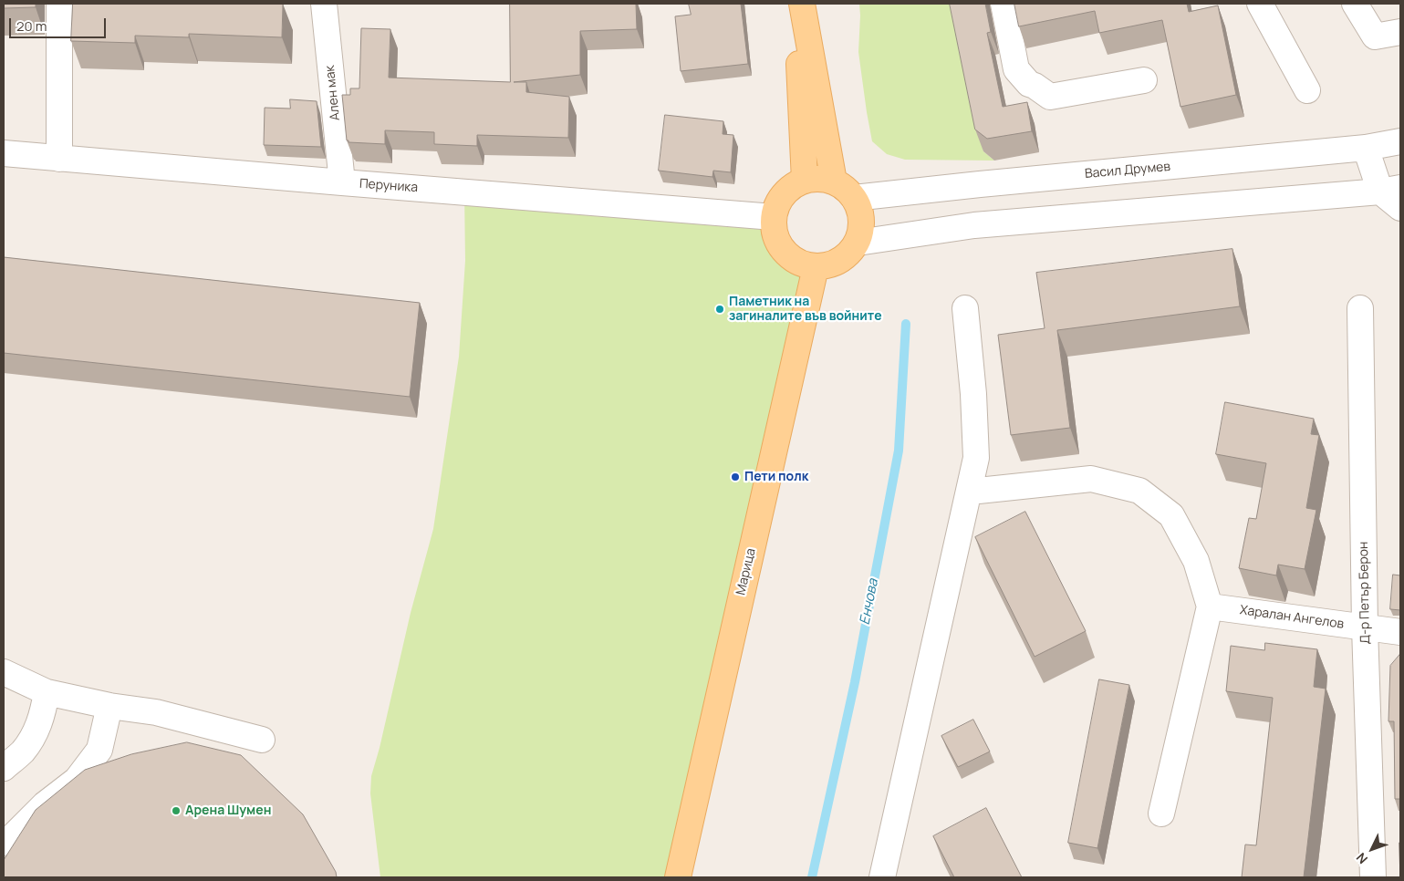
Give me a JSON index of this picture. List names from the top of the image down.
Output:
{
  "streets": {
    "main road": ["Марица"],
    "street": [
      "Ален мак",
      "Васил Друмев",
      "Перуника",
      "Д-р Петър Берон",
      "Харалан Ангелов"
    ]
  },
  "crossings": [
    ["Ален мак", "Перуника"],
    ["Васил Друмев", "Перуника"],
    ["Васил Друмев", "Марица"],
    ["Перуника", "Марица"],
    ["Д-р Петър Берон", "Харалан Ангелов"]
  ],
  "water": ["Енчова"],
  "places": ["Паметник на загиналите във войните", "Пети полк", "Арена Шумен"],
  "scale_bar": "20 m",
  "north": "bottom left"
}
